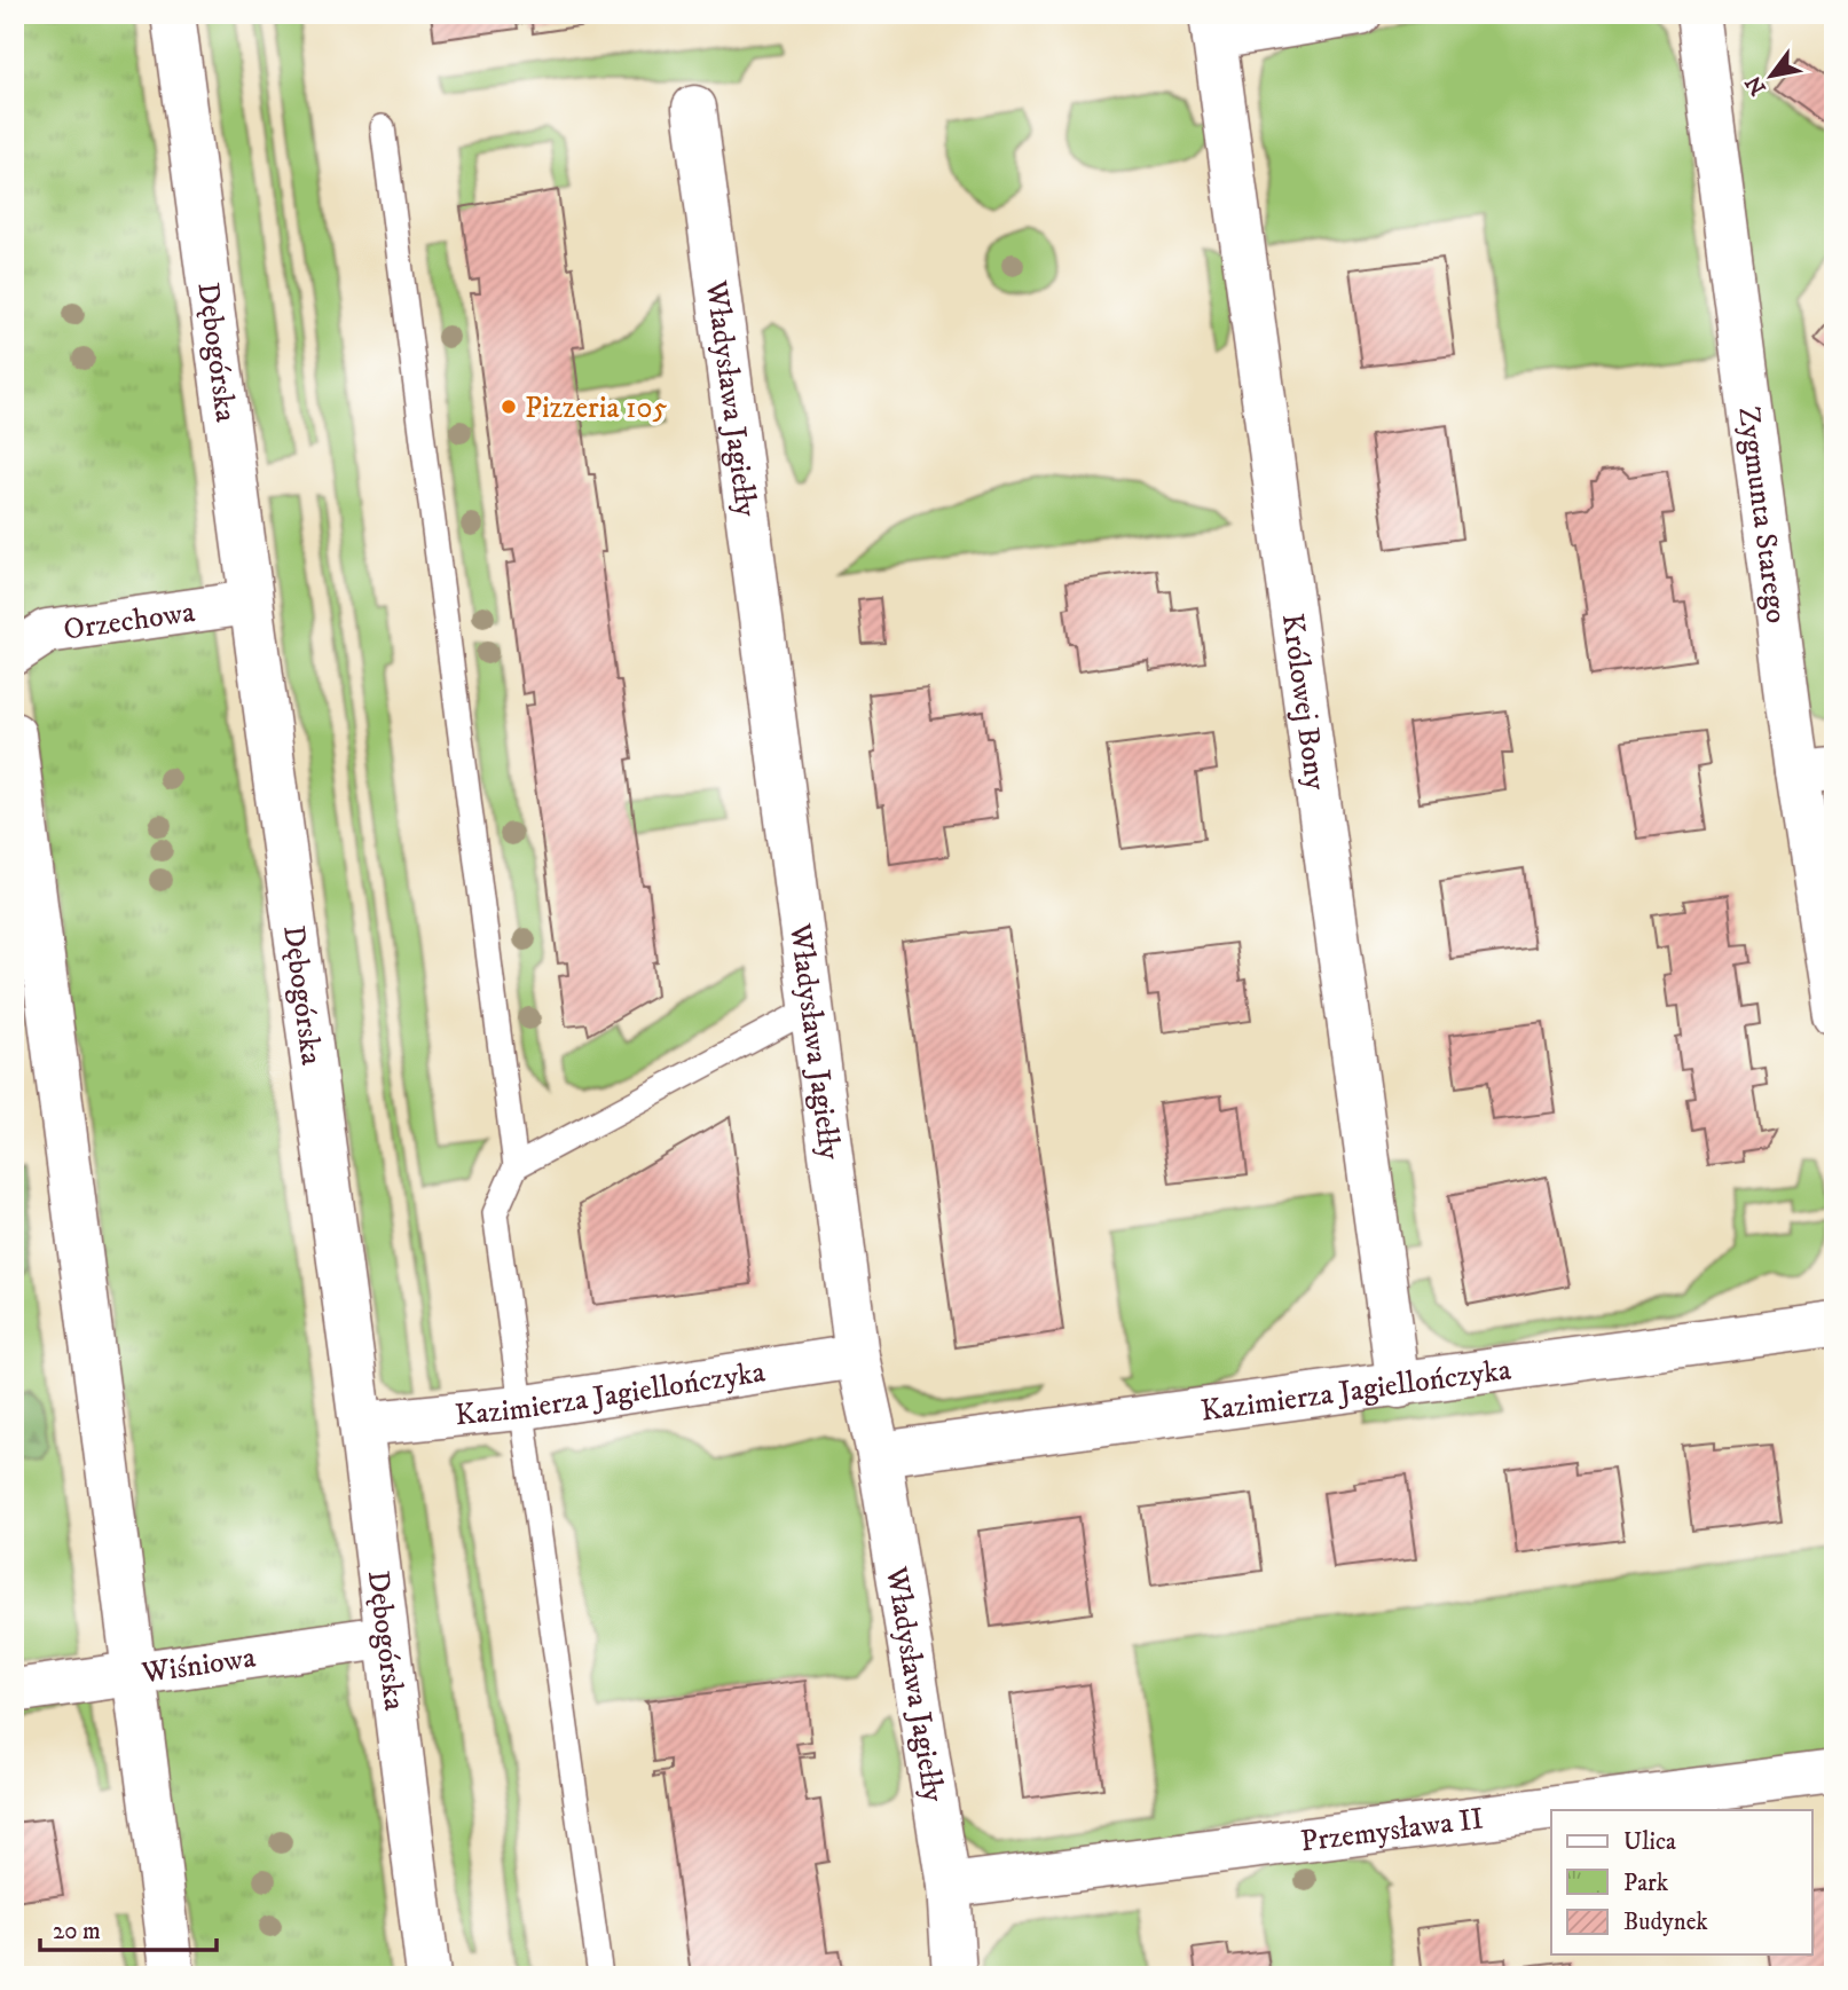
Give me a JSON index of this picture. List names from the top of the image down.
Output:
{
  "streets": {
    "street": [
      "Dębogórska",
      "Władysława Jagiełły",
      "Zygmunta Starego",
      "Orzechowa",
      "Królowej Bony",
      "Kazimierza Jagiellończyka",
      "Wiśniowa",
      "Przemysława II"
    ]
  },
  "crossings": [
    ["Dębogórska", "Orzechowa"],
    ["Dębogórska", "Kazimierza Jagiellończyka"],
    ["Dębogórska", "Wiśniowa"],
    ["Władysława Jagiełły", "Kazimierza Jagiellończyka"],
    ["Władysława Jagiełły", "Przemysława II"],
    ["Królowej Bony", "Kazimierza Jagiellończyka"]
  ],
  "places": ["Pizzeria 105"],
  "legend": ["Ulica", "Park", "Budynek"],
  "scale_bar": "20 m",
  "north": "bottom left"
}
